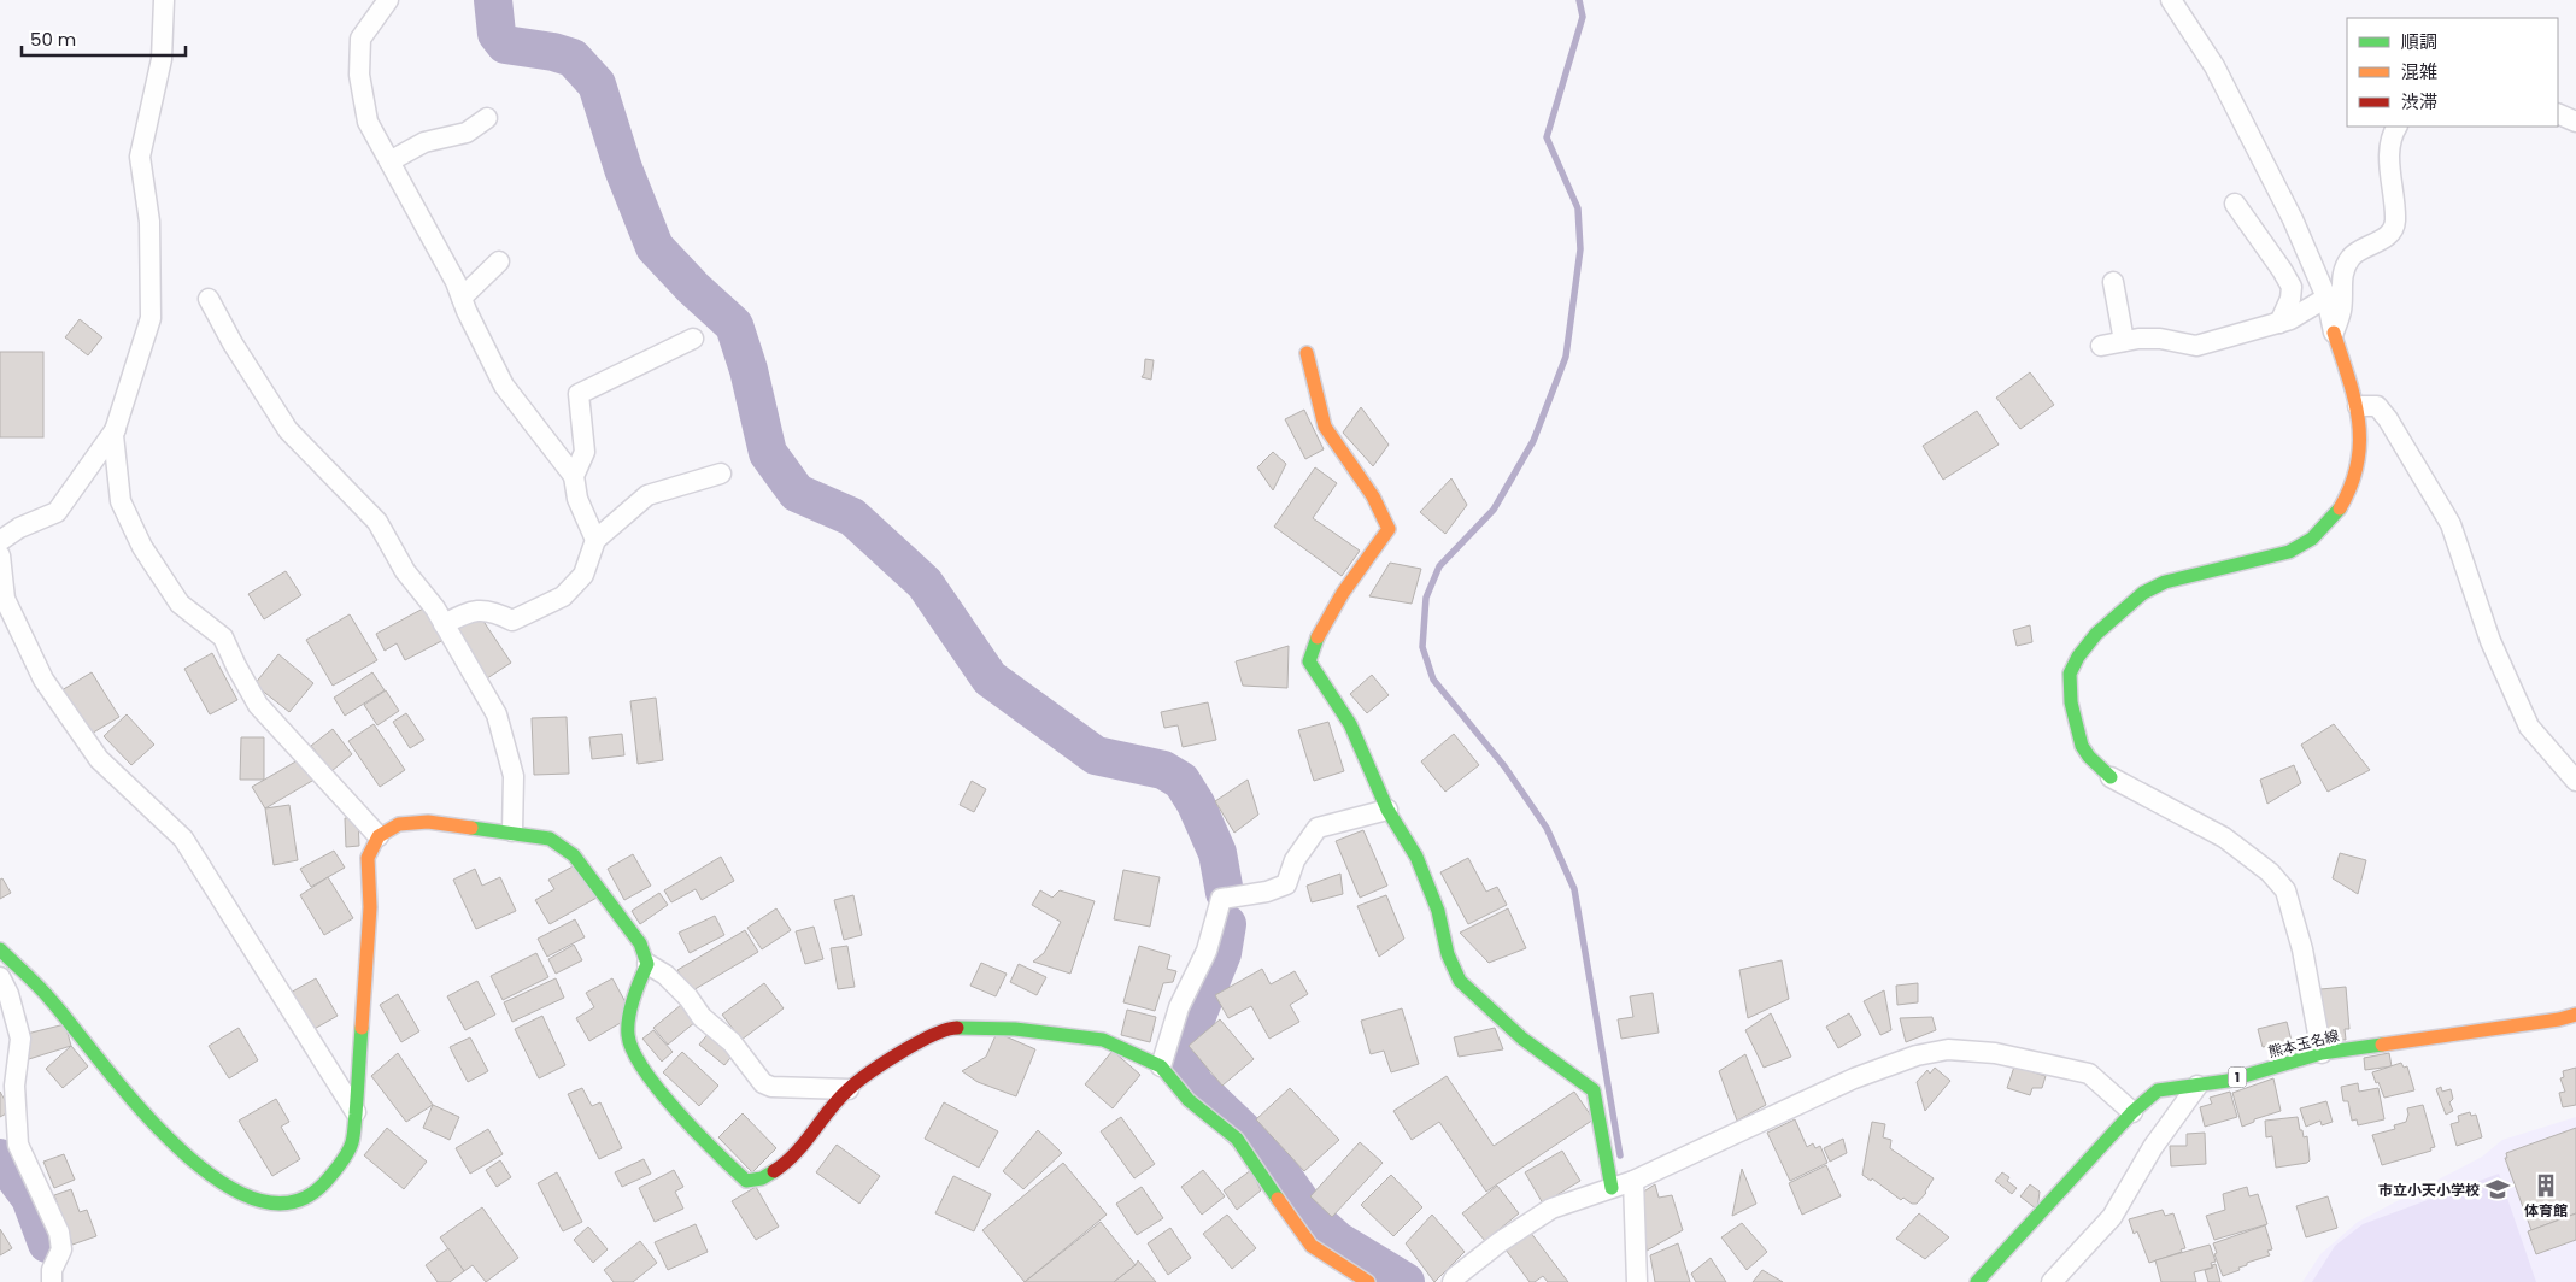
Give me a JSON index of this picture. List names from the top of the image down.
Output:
{
  "streets": {
    "street": ["熊本玉名線", "1"]
  },
  "places": {
    "building": ["体育館"],
    "school or university": ["市立小天小学校"]
  },
  "legend": ["順調", "混雑", "渋滞"],
  "scale_bar": "50 m"
}
